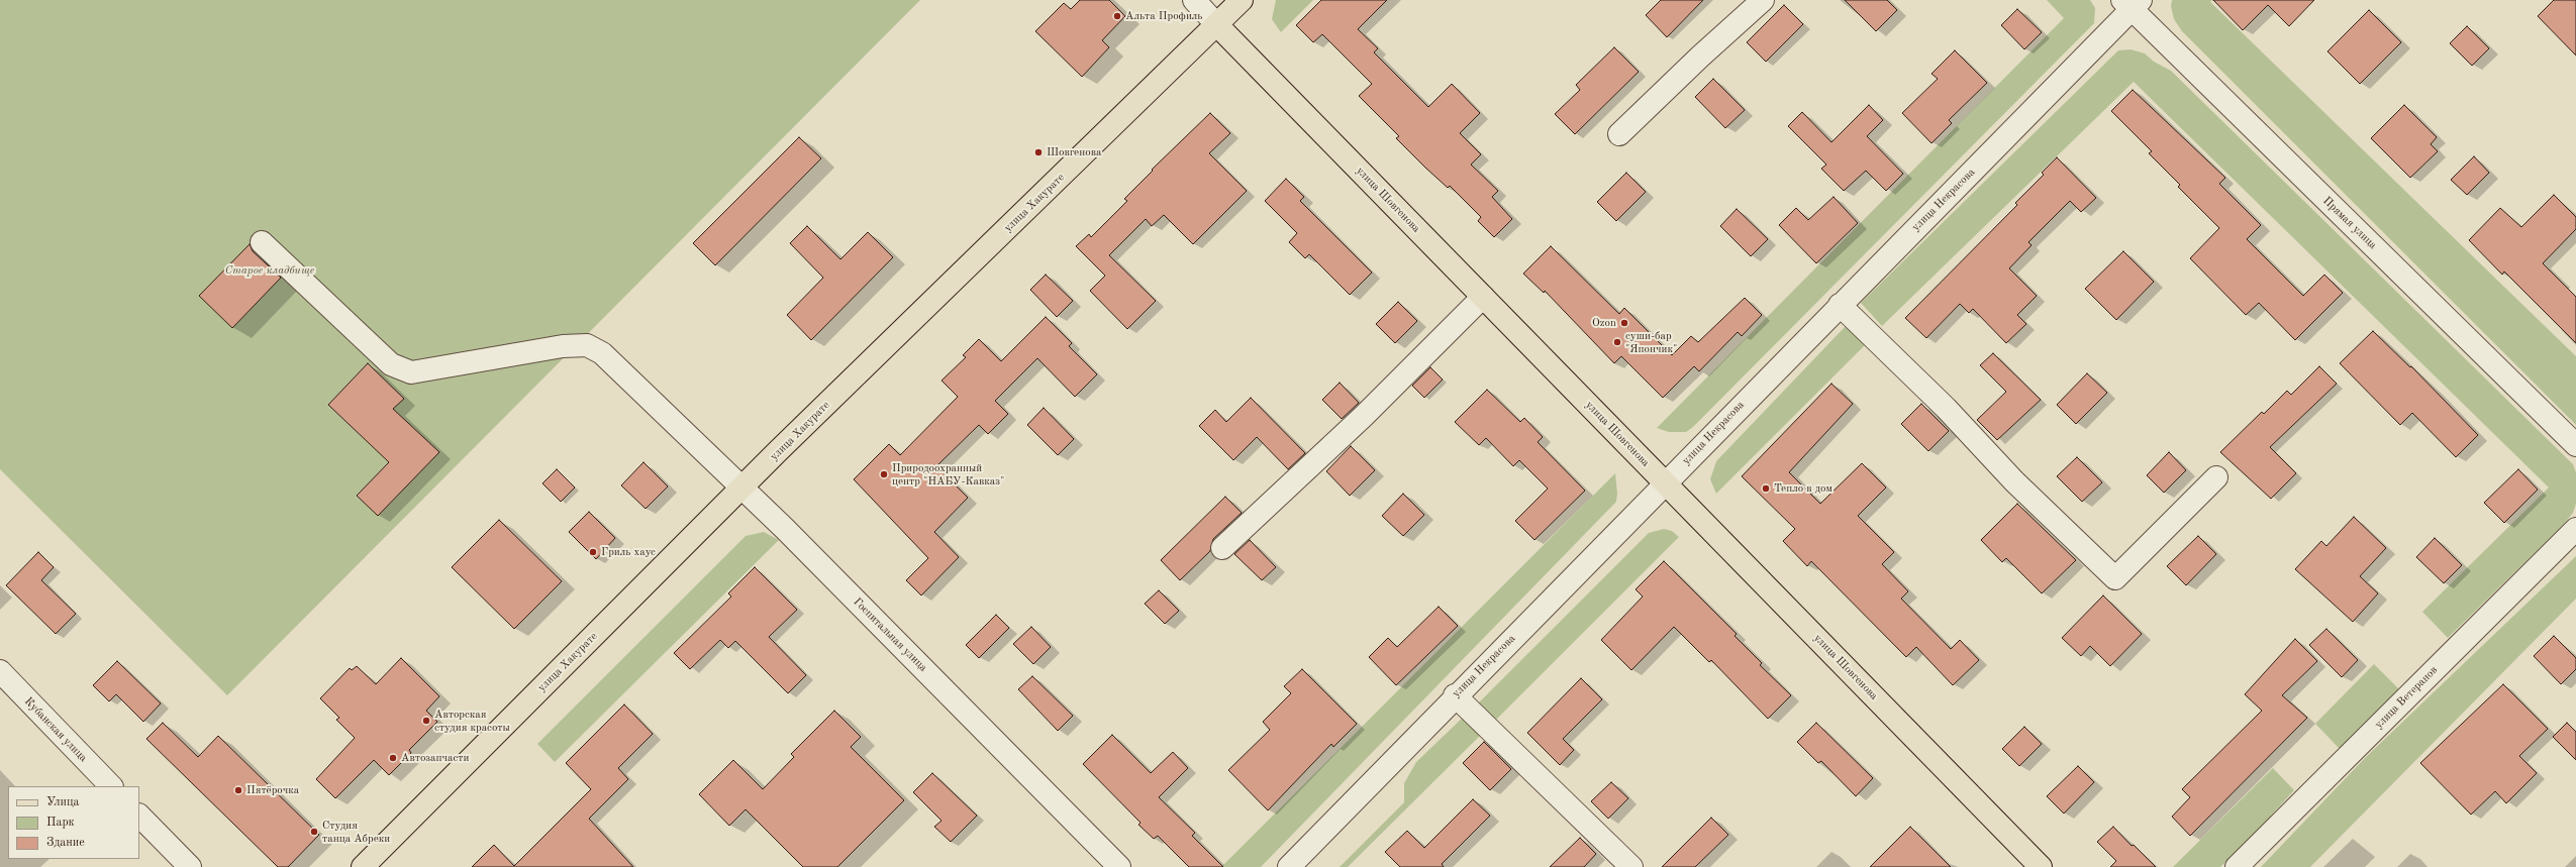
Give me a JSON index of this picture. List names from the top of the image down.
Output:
{
  "streets": {
    "main road": ["улица Шовгенова", "улица Хакурате"],
    "street": [
      "улица Некрасова",
      "Прямая улица",
      "Госпитальная улица",
      "улица Ветеранов",
      "Кубанская улица"
    ]
  },
  "crossings": [
    ["улица Шовгенова", "улица Некрасова"],
    ["улица Шовгенова", "улица Хакурате"],
    ["улица Некрасова", "Прямая улица"],
    ["улица Хакурате", "Госпитальная улица"]
  ],
  "parks": ["Старое кладбище"],
  "places": [
    "Альта Профиль",
    "Шовгенова",
    "Ozon",
    "суши-бар \"Япончик\"",
    "Природоохранный центр \"НАБУ-Кавказ\"",
    "Тепло в дом",
    "Гриль хаус",
    "Авторская студия красоты",
    "Автозапчасти",
    "Пятёрочка",
    "Студия танца Абреки"
  ],
  "legend": ["Улица", "Парк", "Здание"]
}
